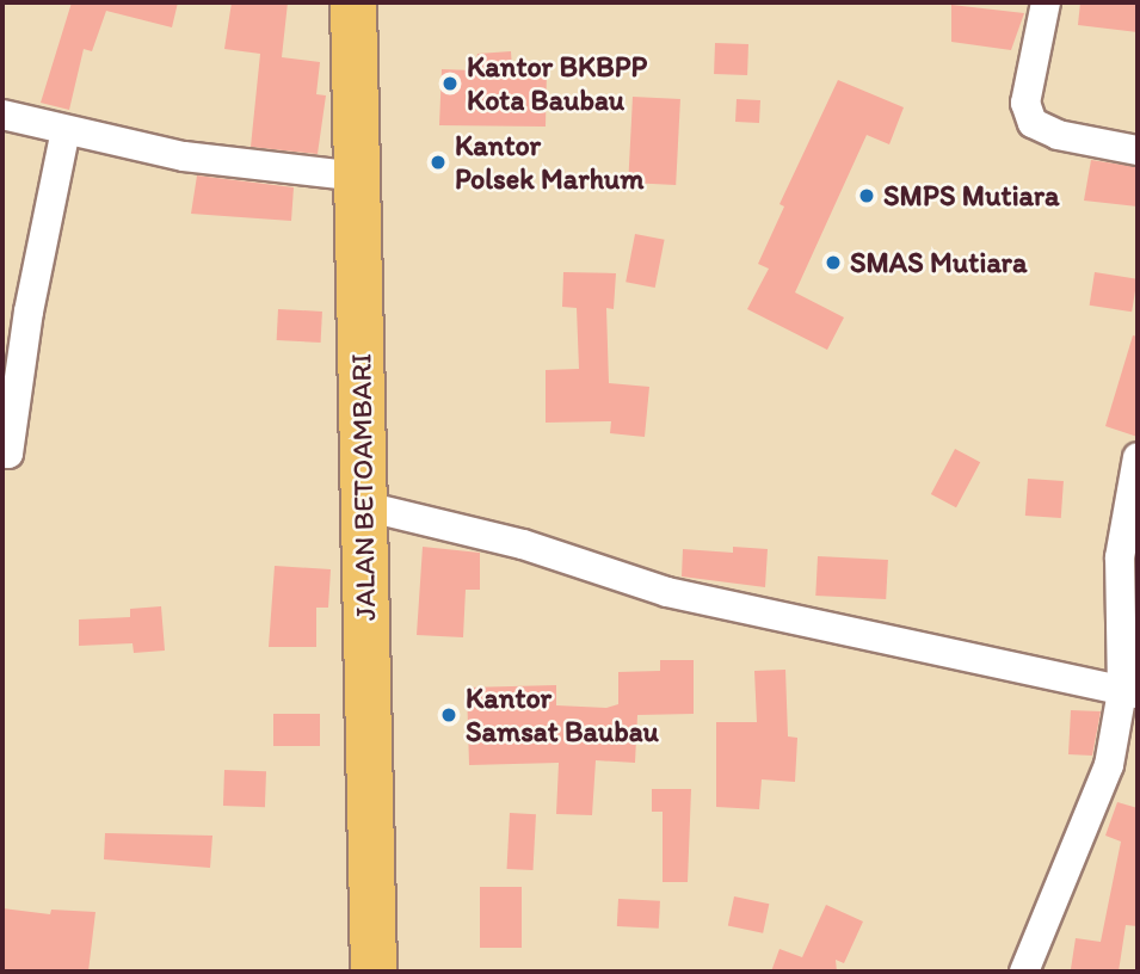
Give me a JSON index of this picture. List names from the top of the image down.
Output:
{
  "streets": {
    "main road": ["JALAN BETOAMBARI"]
  },
  "places": [
    "Kantor BKBPP Kota Baubau",
    "Kantor Polsek Marhum",
    "SMPS Mutiara",
    "SMAS Mutiara",
    "Kantor Samsat Baubau"
  ]
}
